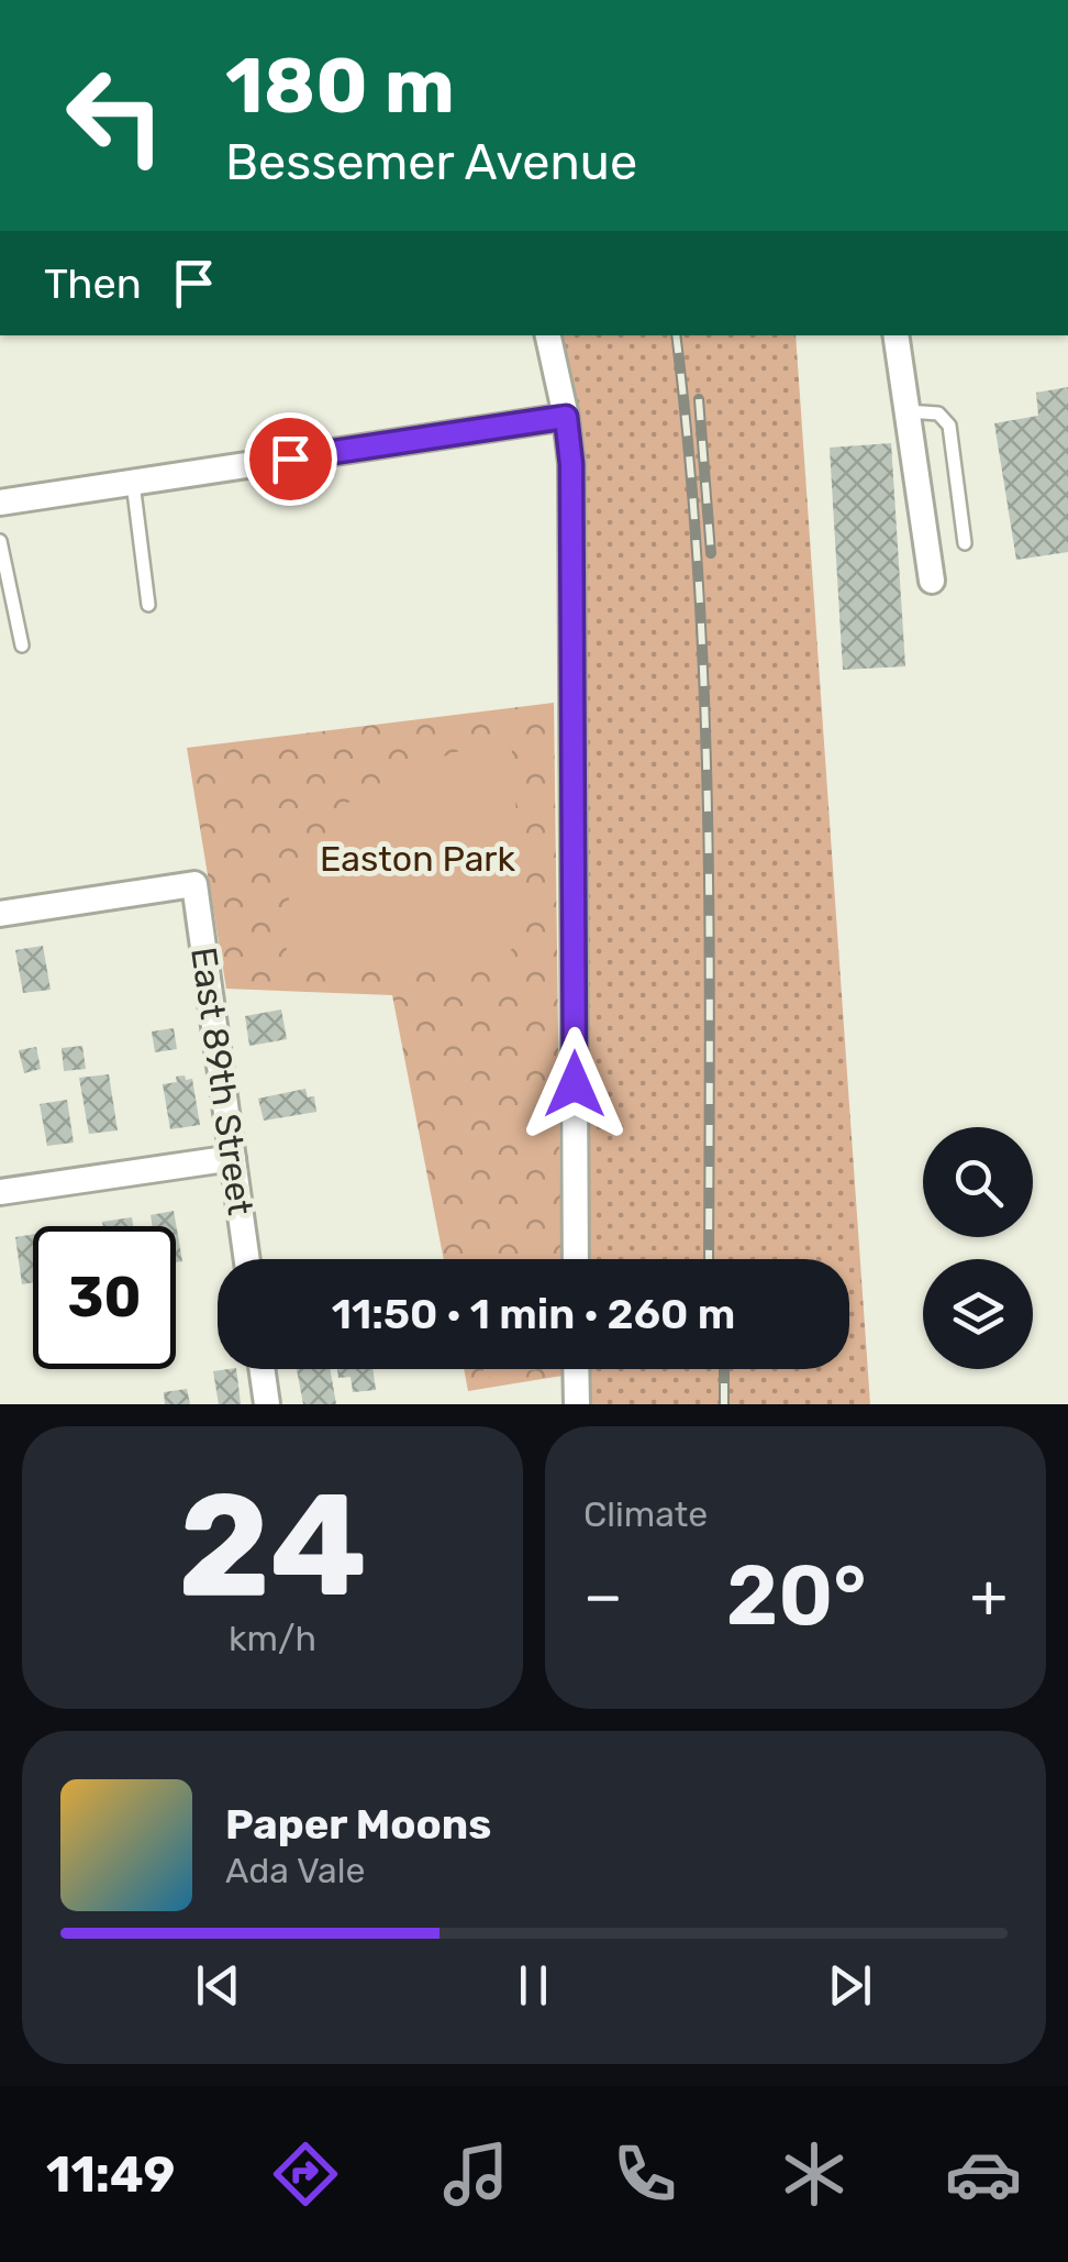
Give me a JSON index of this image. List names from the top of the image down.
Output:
{
  "streets": {
    "street": ["East 89th Street"]
  },
  "parks": ["Easton Park"],
  "page": {
    "turn": ["180 m", "Bessemer Avenue"],
    "then": "Then",
    "limit": "30",
    "trip": "11:50 · 1 min · 260 m",
    "tile": [
      ["24", "km/h"],
      "Climate"
    ],
    "heat": ["−", "20°", "+"],
    "song": ["Paper Moons", "Ada Vale"],
    "tabs": "11:49"
  }
}
